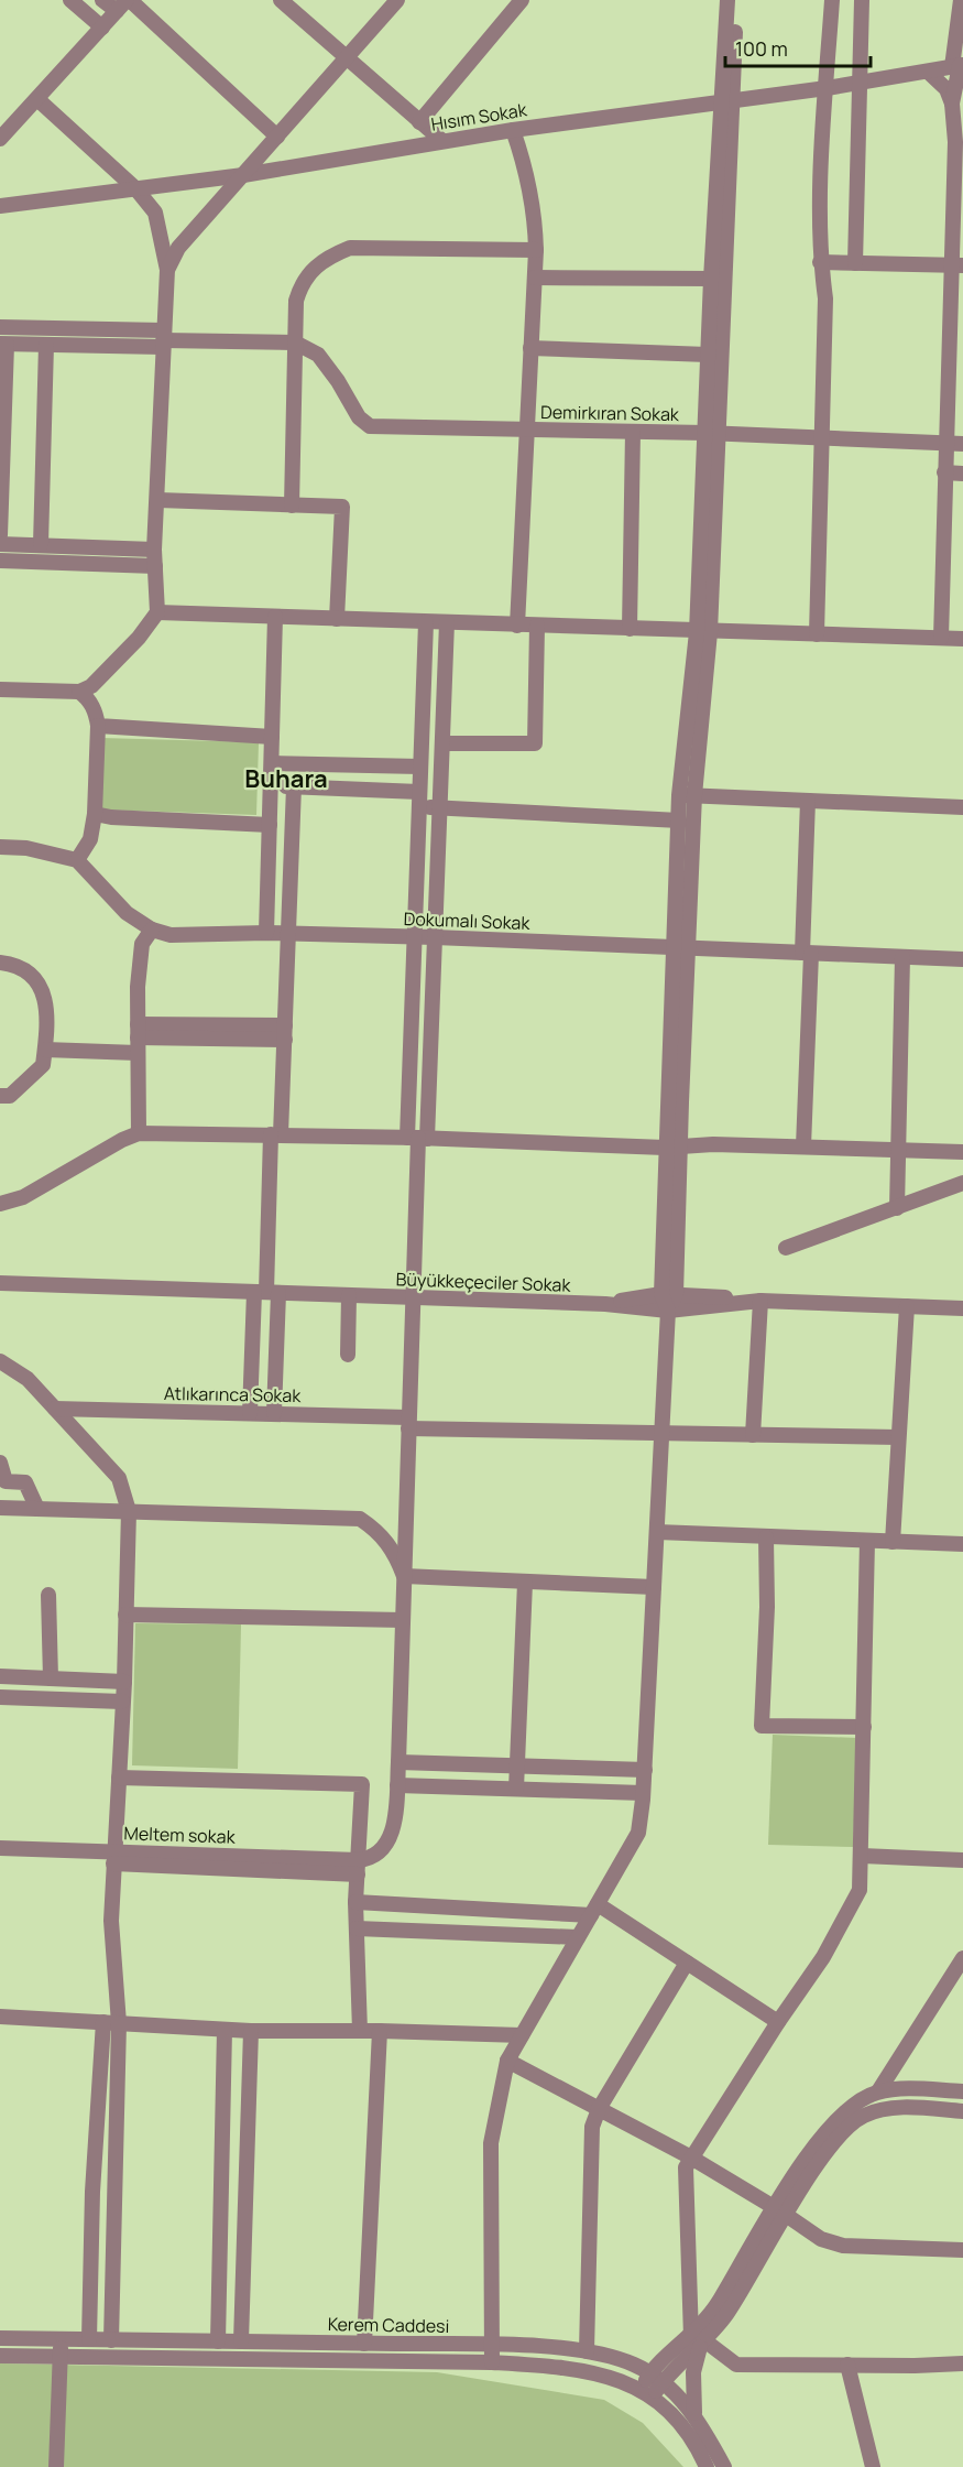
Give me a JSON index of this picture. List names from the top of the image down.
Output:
{
  "streets": {
    "street": [
      "Hısım Sokak",
      "Demirkıran Sokak",
      "Dokumalı Sokak",
      "Büyükkeçeciler Sokak",
      "Atlıkarınca Sokak",
      "Meltem sokak",
      "Kerem Caddesi"
    ]
  },
  "districts": ["Buhara"],
  "scale_bar": "100 m"
}
